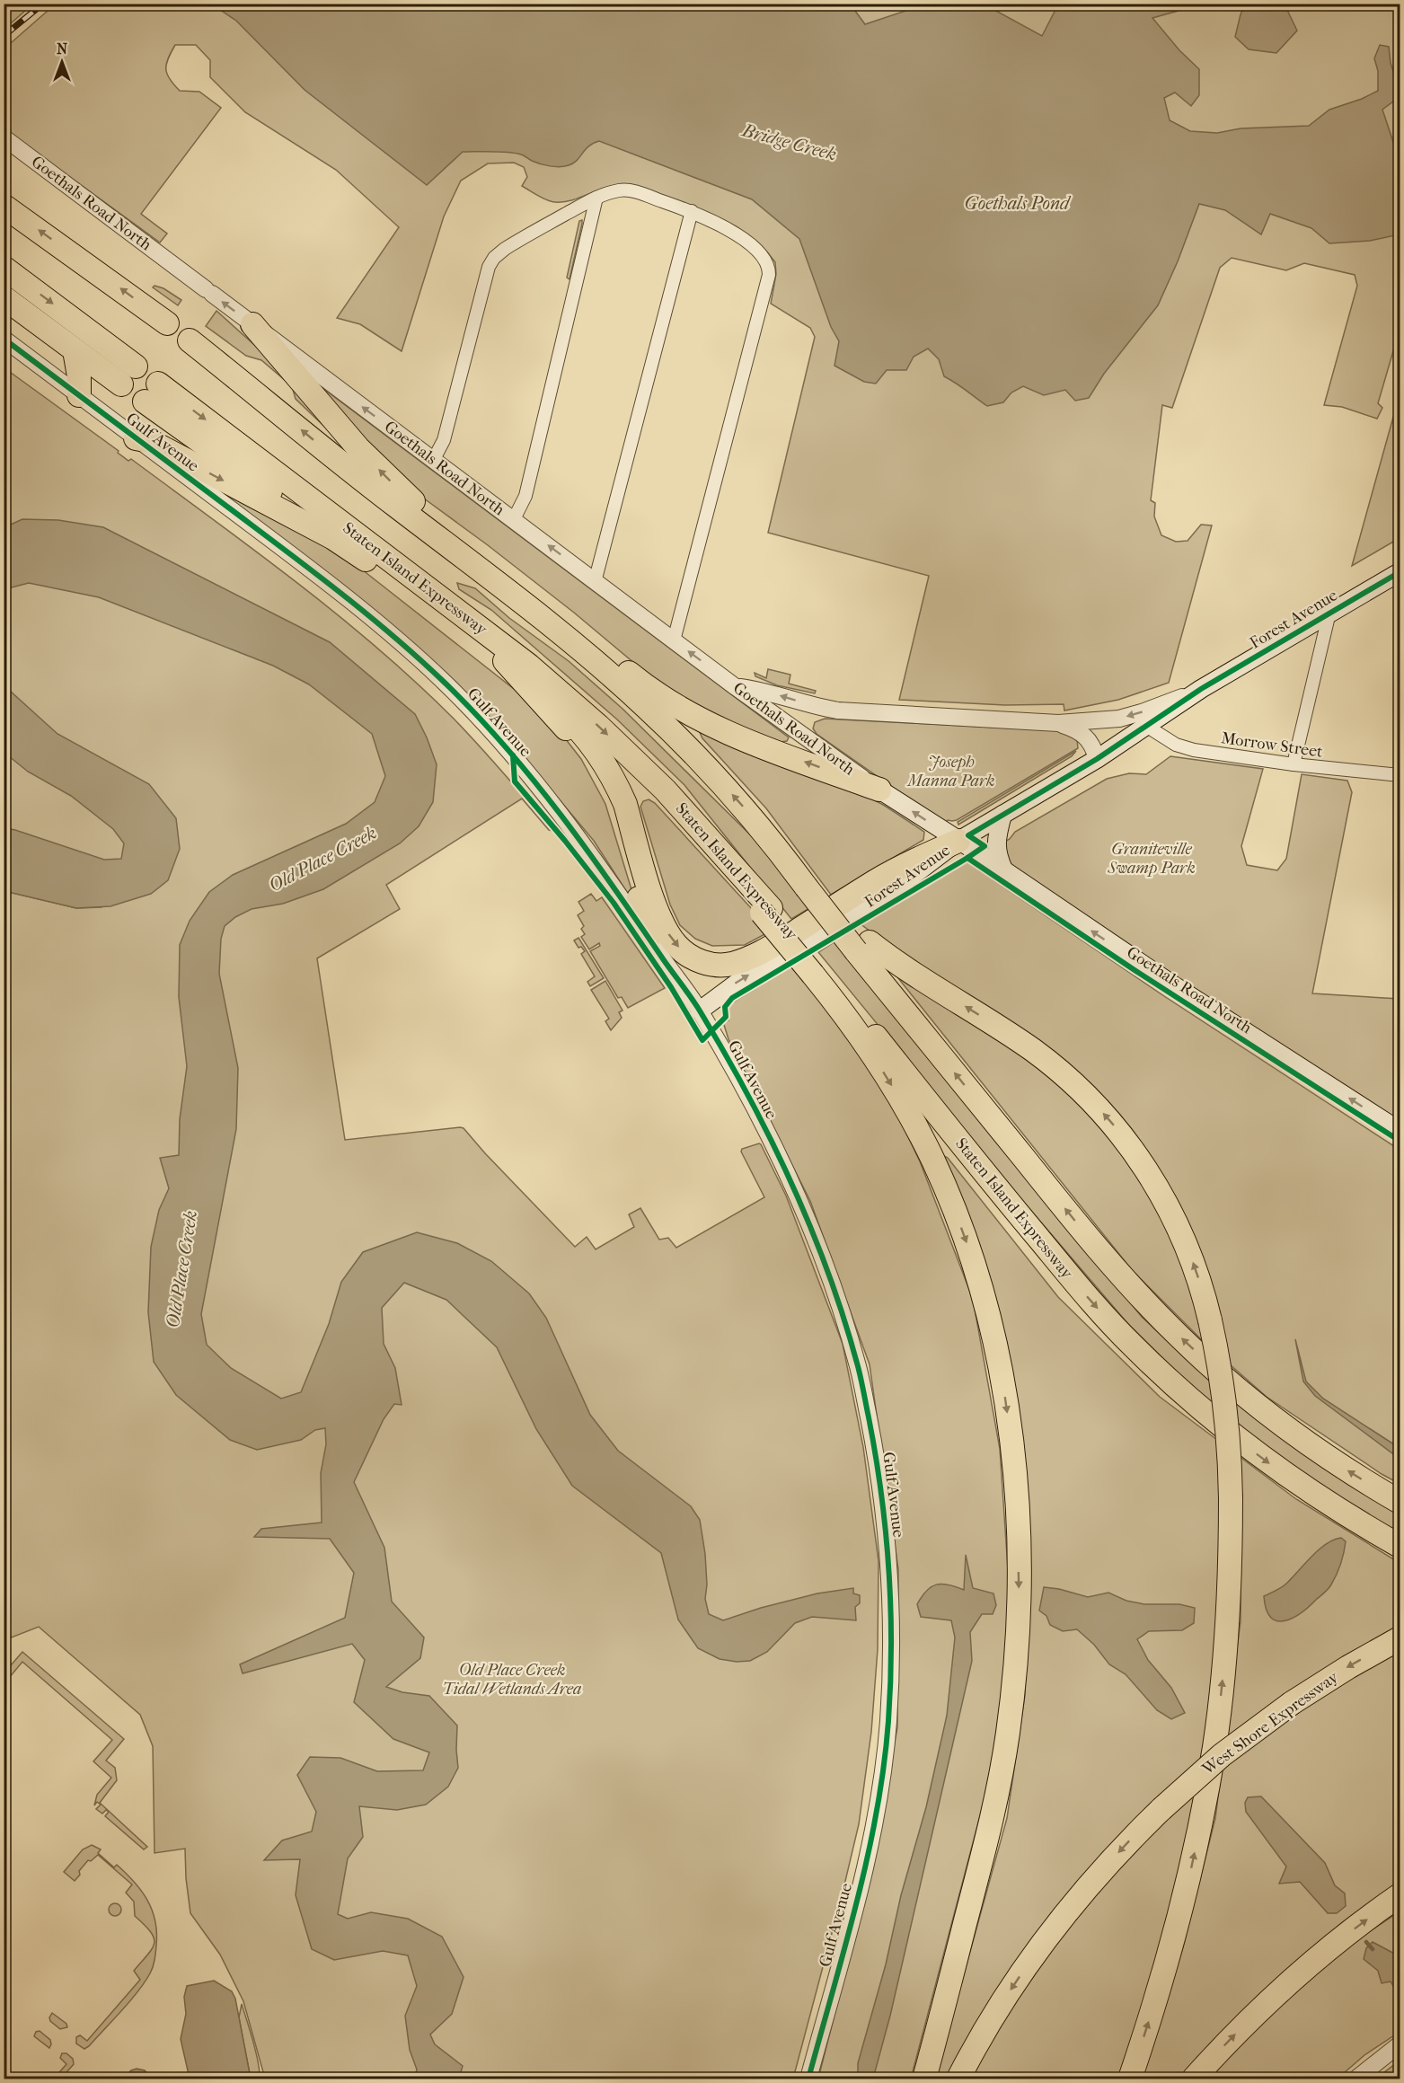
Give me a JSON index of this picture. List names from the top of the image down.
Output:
{
  "streets": {
    "highway": ["Staten Island Expressway", "West Shore Expressway"],
    "main road": ["Goethals Road North", "Forest Avenue"],
    "street": ["Gulf Avenue", "Morrow Street"]
  },
  "crossings": [
    ["Goethals Road North", "Forest Avenue"],
    ["Gulf Avenue", "Forest Avenue"]
  ],
  "one_way": ["Goethals Road North", "West Shore Expressway"],
  "water": ["Bridge Creek", "Goethals Pond", "Old Place Creek"],
  "parks": ["Joseph Manna Park", "Graniteville Swamp Park", "Old Place Creek Tidal Wetlands Area"],
  "north": "top"
}
